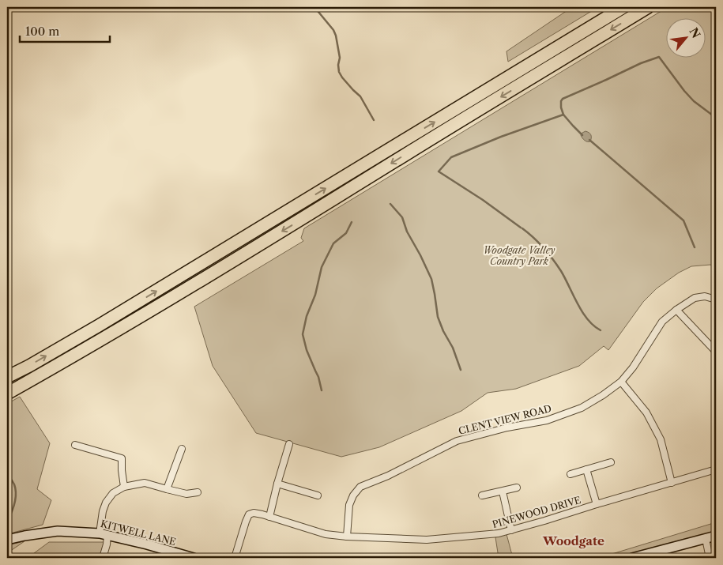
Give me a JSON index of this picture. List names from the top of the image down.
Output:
{
  "streets": {
    "street": ["CLENT VIEW ROAD", "PINEWOOD DRIVE", "KITWELL LANE"]
  },
  "crossings": [
    ["CLENT VIEW ROAD", "PINEWOOD DRIVE"]
  ],
  "districts": ["Woodgate"],
  "parks": ["Woodgate Valley Country Park"],
  "scale_bar": "100 m",
  "north": "top right"
}
